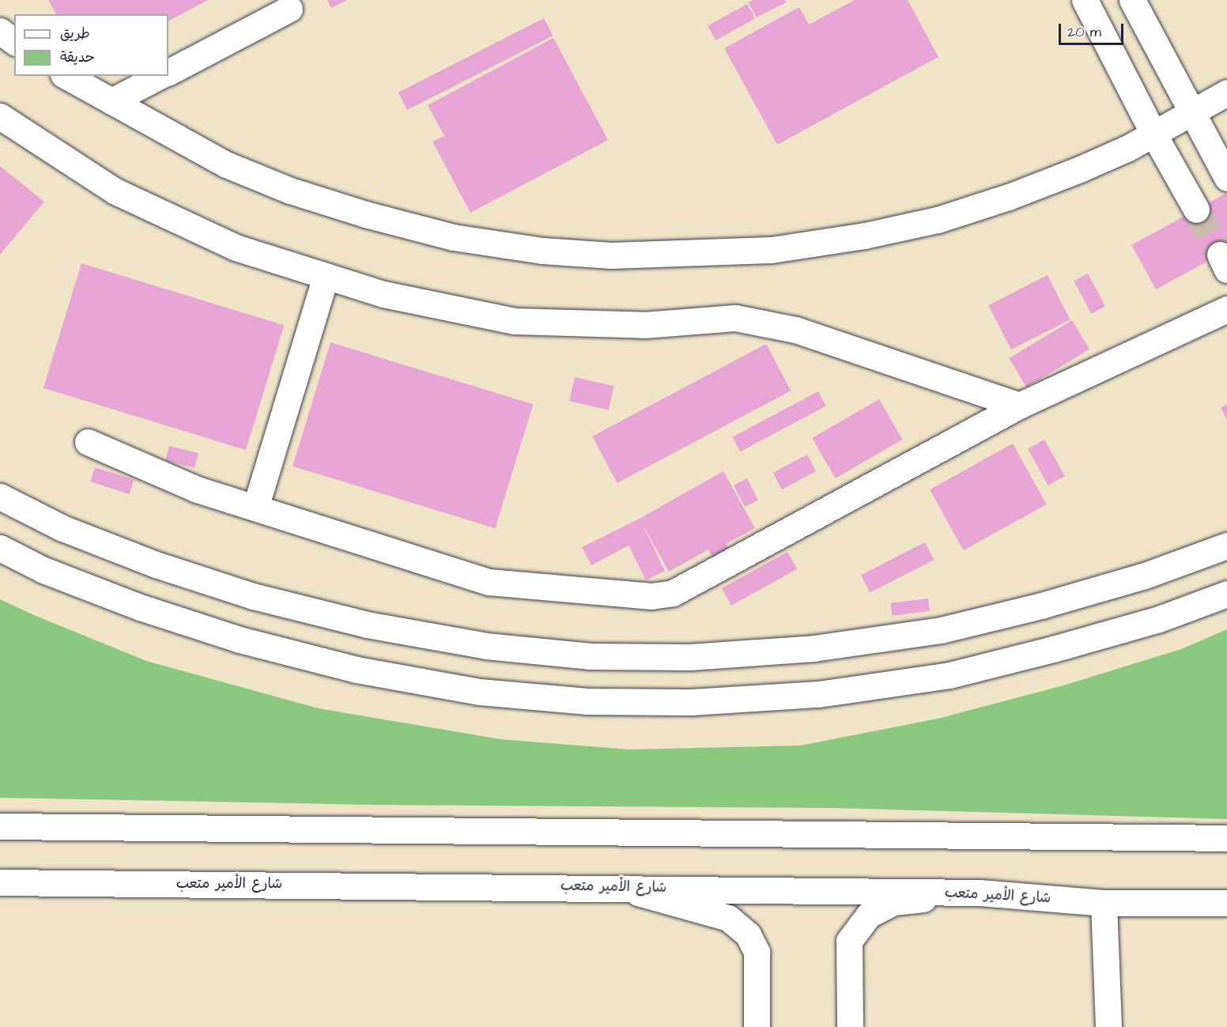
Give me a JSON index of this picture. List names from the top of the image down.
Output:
{
  "streets": {
    "street": ["شارع الأمير متعب"]
  },
  "legend": ["طريق", "حديقة"],
  "scale_bar": "20 m"
}
